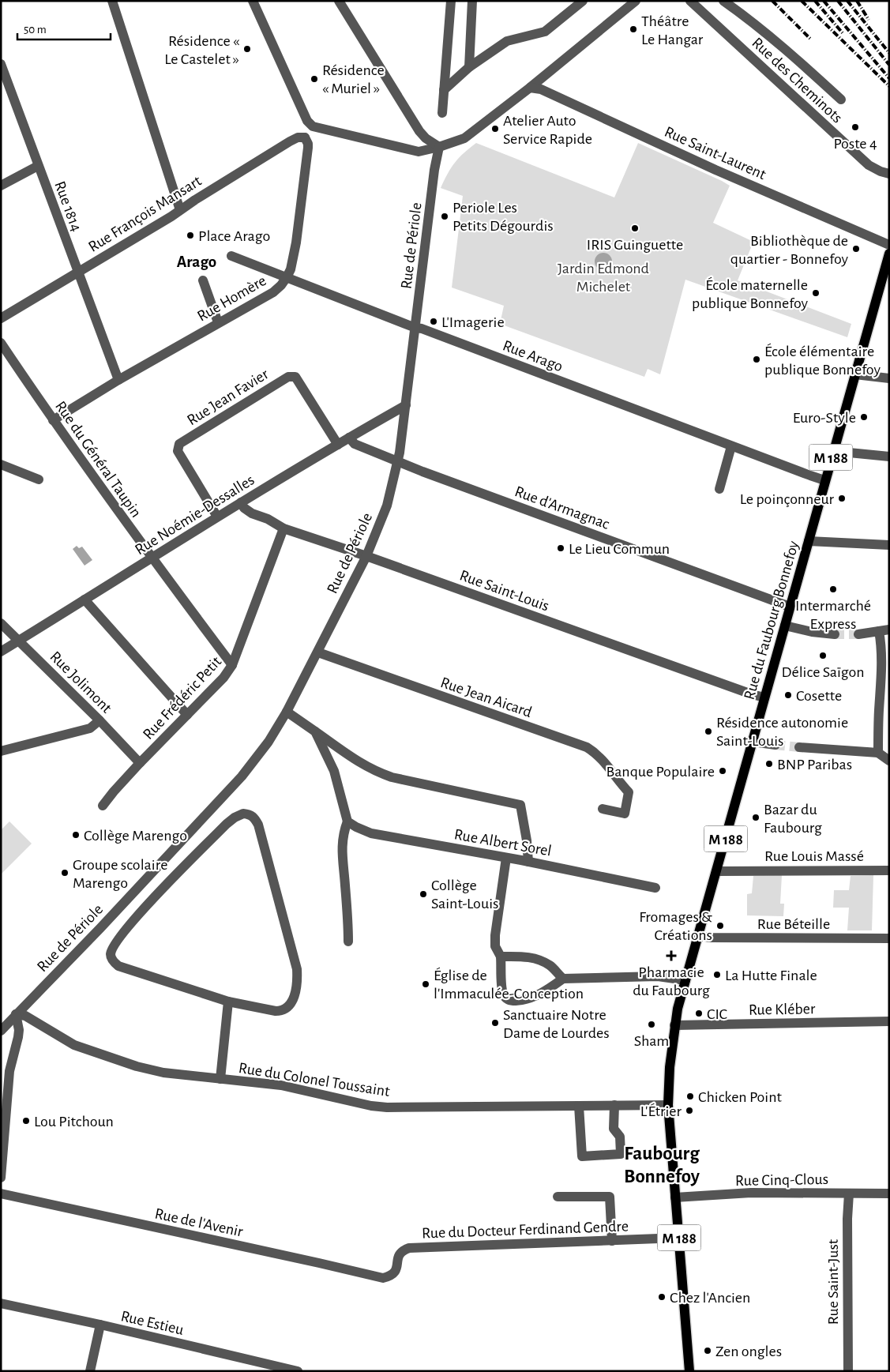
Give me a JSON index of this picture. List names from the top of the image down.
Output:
{
  "streets": {
    "main road": ["M 188", "Rue du Faubourg Bonnefoy"],
    "street": [
      "Rue des Cheminots",
      "Rue Saint-Laurent",
      "Rue 1814",
      "Rue François Mansart",
      "Rue de Périole",
      "Rue Homère",
      "Rue Arago",
      "Rue Jean Favier",
      "Rue du Général Taupin",
      "Rue d'Armagnac",
      "Rue Noémie-Dessalles",
      "Rue Saint-Louis",
      "Rue Jolimont",
      "Rue Jean Aicard",
      "Rue Frédéric Petit",
      "Rue Albert Sorel",
      "Rue Louis Massé",
      "Rue Béteille",
      "Rue Kléber",
      "Rue du Colonel Toussaint",
      "Rue Cinq-Clous",
      "Rue de l'Avenir",
      "Rue du Docteur Ferdinand Gendre",
      "Rue Saint-Just",
      "Rue Estieu"
    ]
  },
  "crossings": [
    ["Rue 1814", "Rue François Mansart"],
    ["Rue 1814", "Rue Homère"],
    ["Rue François Mansart", "Rue Homère"],
    ["Rue de Périole", "Rue Arago"],
    ["Rue de Périole", "Rue d'Armagnac"],
    ["Rue de Périole", "Rue Noémie-Dessalles"],
    ["Rue de Périole", "Rue Saint-Louis"],
    ["Rue de Périole", "Rue Jean Aicard"],
    ["Rue de Périole", "Rue du Colonel Toussaint"],
    ["Rue Homère", "Rue Arago"],
    ["Rue Homère", "Rue du Général Taupin"],
    ["Rue Arago", "Rue du Faubourg Bonnefoy"],
    ["Rue Jean Favier", "Rue Noémie-Dessalles"],
    ["Rue du Général Taupin", "Rue Noémie-Dessalles"],
    ["Rue du Général Taupin", "Rue Frédéric Petit"],
    ["Rue d'Armagnac", "Rue Noémie-Dessalles"],
    ["Rue d'Armagnac", "Rue du Faubourg Bonnefoy"],
    ["Rue Noémie-Dessalles", "Rue Saint-Louis"],
    ["Rue Noémie-Dessalles", "Rue Jolimont"],
    ["Rue Saint-Louis", "Rue du Faubourg Bonnefoy"],
    ["Rue Saint-Louis", "Rue Frédéric Petit"],
    ["Rue du Faubourg Bonnefoy", "Rue Louis Massé"],
    ["Rue du Faubourg Bonnefoy", "Rue Béteille"],
    ["Rue du Faubourg Bonnefoy", "Rue Kléber"],
    ["Rue du Faubourg Bonnefoy", "Rue du Colonel Toussaint"],
    ["Rue du Faubourg Bonnefoy", "Rue Cinq-Clous"],
    ["Rue du Faubourg Bonnefoy", "Rue du Docteur Ferdinand Gendre"],
    ["Rue Jolimont", "Rue Frédéric Petit"],
    ["Rue Cinq-Clous", "Rue Saint-Just"],
    ["Rue de l'Avenir", "Rue du Docteur Ferdinand Gendre"]
  ],
  "districts": ["Arago", "Faubourg Bonnefoy"],
  "parks": ["Jardin Edmond Michelet"],
  "places": {
    "other": [
      "Théâtre Le Hangar",
      "Résidence « Le Castelet »",
      "Résidence « Muriel »",
      "Poste 4",
      "Atelier Auto Service Rapide",
      "Periole Les Petits Dégourdis",
      "IRIS Guinguette",
      "Place Arago",
      "Bibliothèque de quartier - Bonnefoy",
      "École maternelle publique Bonnefoy",
      "L'Imagerie",
      "École élémentaire publique Bonnefoy",
      "Euro-Style",
      "Le poinçonneur",
      "Le Lieu Commun",
      "Intermarché Express",
      "Délice Saïgon",
      "Cosette",
      "Résidence autonomie Saint-Louis",
      "BNP Paribas",
      "Banque Populaire",
      "Bazar du Faubourg",
      "Collège Marengo",
      "Groupe scolaire Marengo",
      "Collège Saint-Louis",
      "Fromages & Créations",
      "La Hutte Finale",
      "Église de l'Immaculée-Conception",
      "CIC",
      "Sanctuaire Notre Dame de Lourdes",
      "Sham",
      "Chicken Point",
      "L'Étrier",
      "Lou Pitchoun",
      "Chez l'Ancien",
      "Zen ongles"
    ],
    "health": ["Pharmacie du Faubourg"]
  },
  "scale_bar": "50 m"
}
